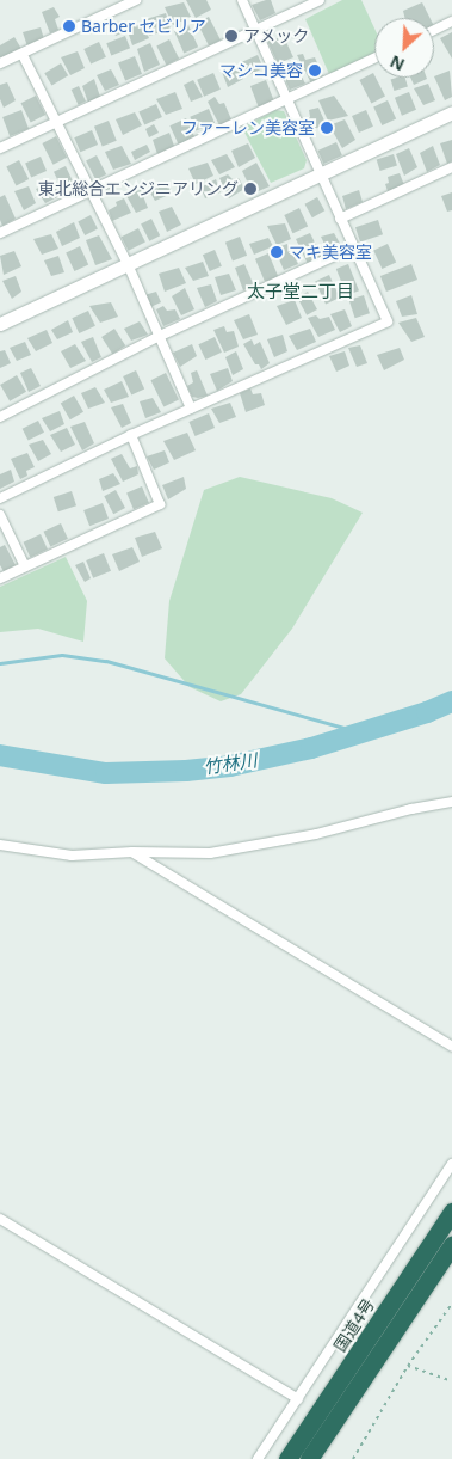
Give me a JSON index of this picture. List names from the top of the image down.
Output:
{
  "streets": {
    "highway": ["国道4号"]
  },
  "districts": ["太子堂二丁目"],
  "water": ["竹林川"],
  "places": [
    "Barber セビリア",
    "アメック",
    "マシコ美容",
    "ファーレン美容室",
    "東北総合エンジニアリング",
    "マキ美容室"
  ],
  "north": "bottom left"
}
